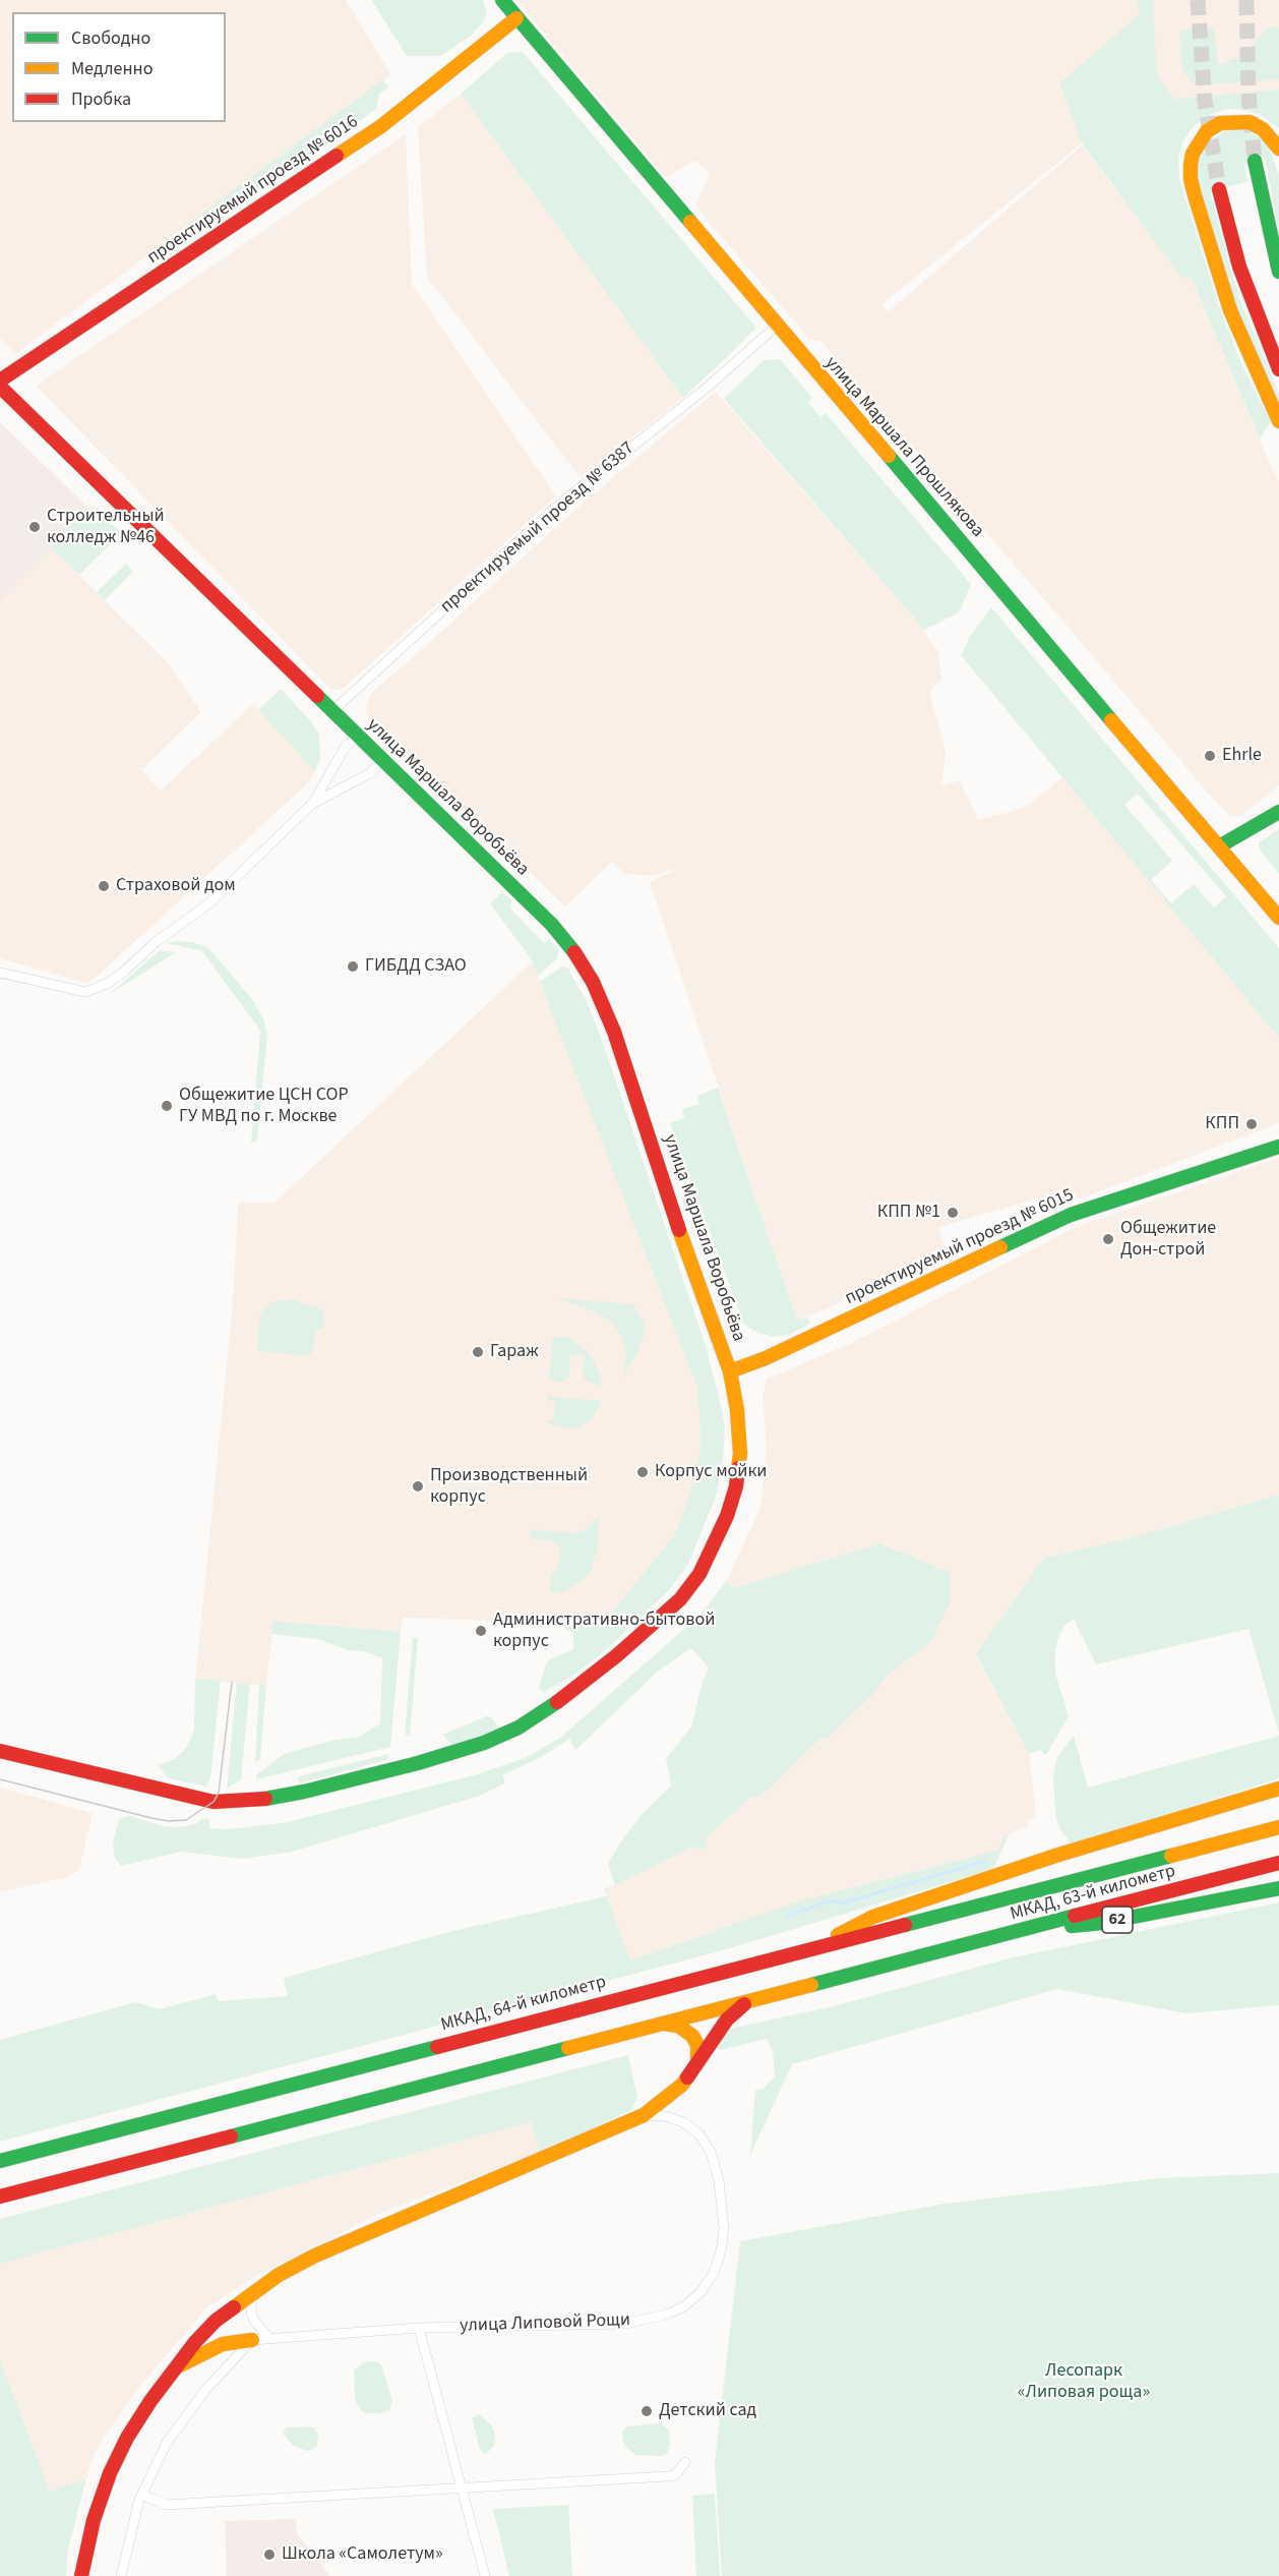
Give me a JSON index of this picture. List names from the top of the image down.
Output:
{
  "streets": {
    "main road": [
      "проектируемый проезд № 6016",
      "улица Маршала Прошлякова",
      "улица Маршала Воробьёва",
      "проектируемый проезд № 6015",
      "МКАД, 63-й километр",
      "62",
      "МКАД, 64-й километр"
    ],
    "street": ["проектируемый проезд № 6387", "улица Липовой Рощи"]
  },
  "crossings": [
    ["проектируемый проезд № 6016", "улица Маршала Прошлякова"],
    ["улица Маршала Прошлякова", "проектируемый проезд № 6387"],
    ["проектируемый проезд № 6387", "улица Маршала Воробьёва"],
    ["улица Маршала Воробьёва", "проектируемый проезд № 6015"],
    ["МКАД, 63-й километр", "62"],
    ["МКАД, 63-й километр", "МКАД, 64-й километр"]
  ],
  "parks": ["Лесопарк «Липовая роща»"],
  "places": [
    "Строительный колледж №46",
    "Ehrle",
    "Страховой дом",
    "ГИБДД СЗАО",
    "Общежитие ЦСН СОР ГУ МВД по г. Москве",
    "КПП",
    "КПП №1",
    "Общежитие Дон-строй",
    "Гараж",
    "Корпус мойки",
    "Производственный корпус",
    "Административно-бытовой корпус",
    "Детский сад",
    "Школа «Самолетум»"
  ],
  "legend": ["Свободно", "Медленно", "Пробка"]
}
